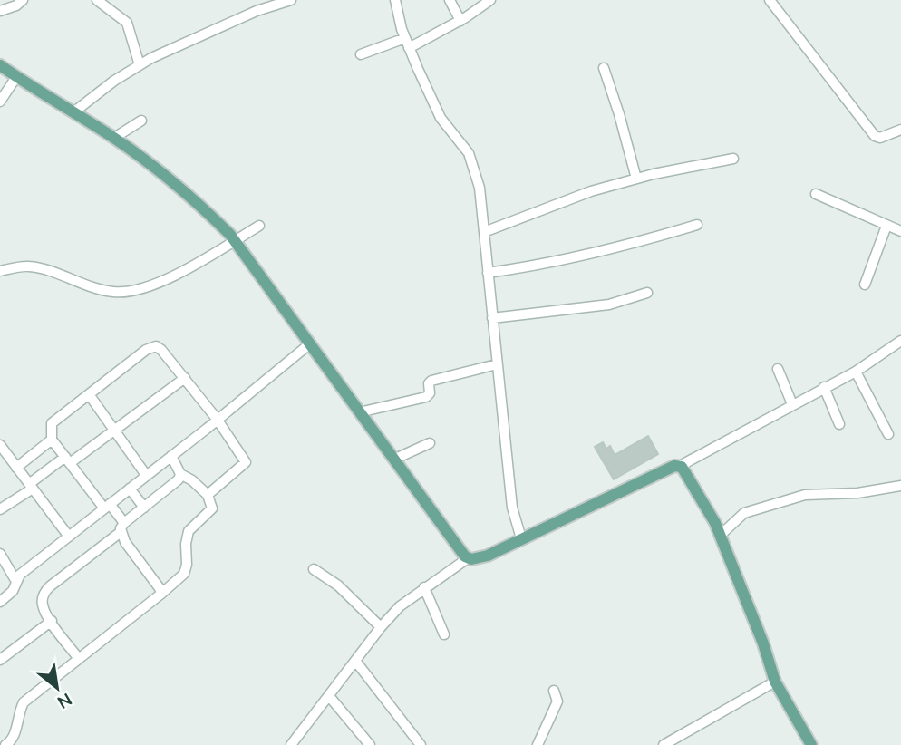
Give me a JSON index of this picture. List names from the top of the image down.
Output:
{
  "north": "bottom right"
}
